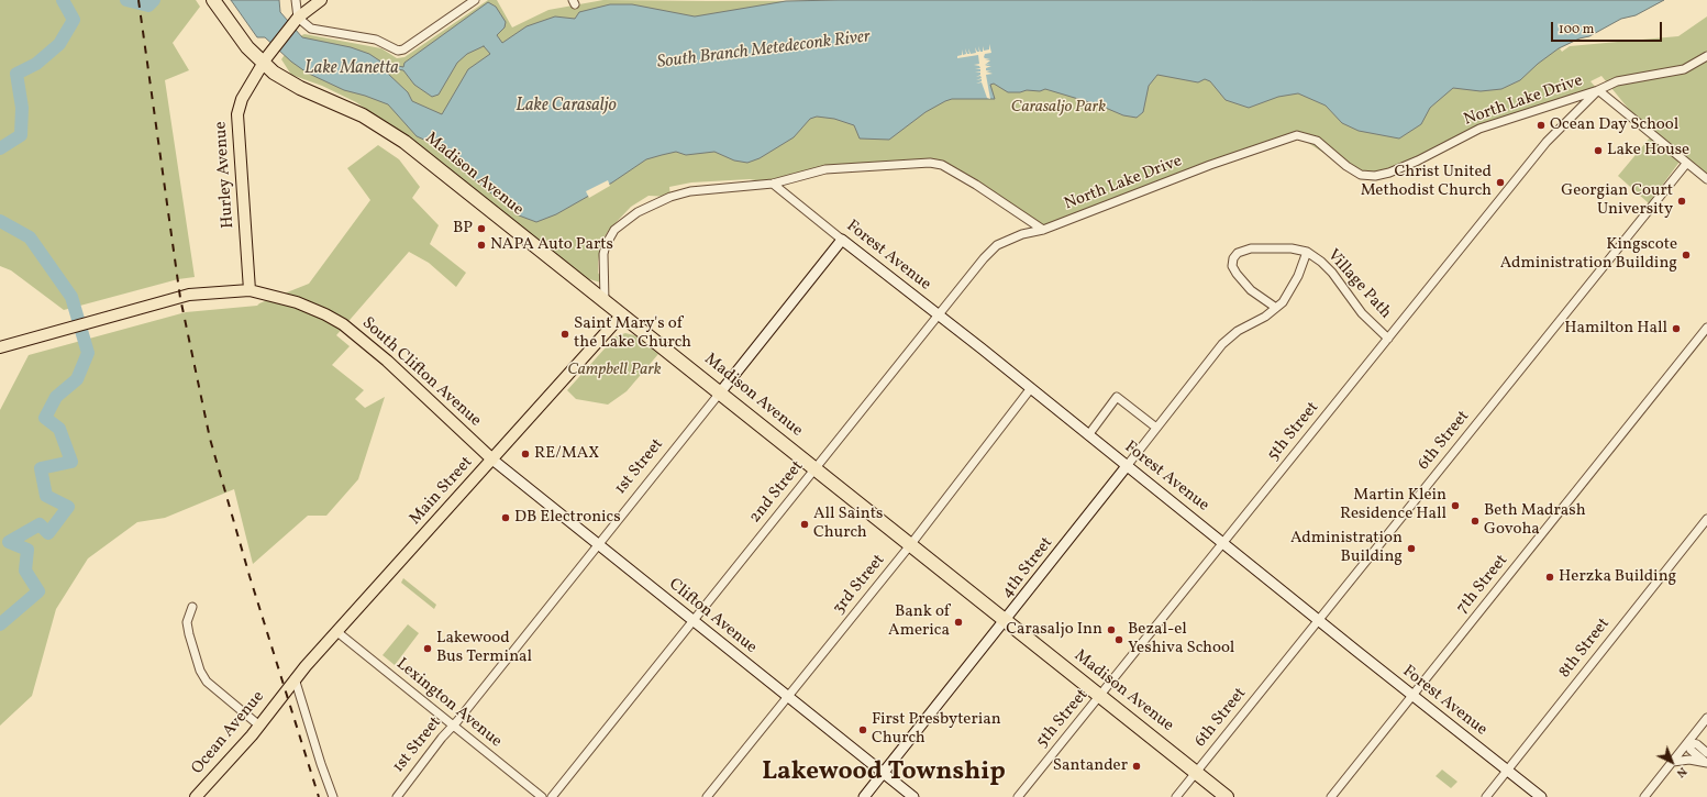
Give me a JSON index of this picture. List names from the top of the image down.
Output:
{
  "streets": {
    "highway": ["Madison Avenue"],
    "main road": [
      "Hurley Avenue",
      "South Clifton Avenue",
      "Main Street",
      "Ocean Avenue"
    ],
    "street": [
      "North Lake Drive",
      "Forest Avenue",
      "Village Path",
      "5th Street",
      "6th Street",
      "1st Street",
      "2nd Street",
      "4th Street",
      "3rd Street",
      "7th Street",
      "Clifton Avenue",
      "8th Street",
      "Lexington Avenue"
    ]
  },
  "crossings": [
    ["North Lake Drive", "5th Street"],
    ["North Lake Drive", "2nd Street"],
    ["Hurley Avenue", "Madison Avenue"],
    ["Hurley Avenue", "South Clifton Avenue"],
    ["Madison Avenue", "5th Street"],
    ["Madison Avenue", "6th Street"],
    ["Madison Avenue", "1st Street"],
    ["Madison Avenue", "Main Street"],
    ["Madison Avenue", "2nd Street"],
    ["Madison Avenue", "4th Street"],
    ["Madison Avenue", "3rd Street"],
    ["Forest Avenue", "5th Street"],
    ["Forest Avenue", "6th Street"],
    ["Forest Avenue", "1st Street"],
    ["Forest Avenue", "2nd Street"],
    ["Forest Avenue", "4th Street"],
    ["Forest Avenue", "3rd Street"],
    ["Forest Avenue", "7th Street"],
    ["Forest Avenue", "8th Street"],
    ["Village Path", "5th Street"],
    ["Village Path", "4th Street"],
    ["South Clifton Avenue", "Main Street"],
    ["South Clifton Avenue", "Clifton Avenue"],
    ["1st Street", "Clifton Avenue"],
    ["1st Street", "Lexington Avenue"],
    ["Main Street", "Clifton Avenue"],
    ["Main Street", "Lexington Avenue"],
    ["Main Street", "Ocean Avenue"],
    ["2nd Street", "Clifton Avenue"],
    ["4th Street", "Clifton Avenue"],
    ["3rd Street", "Clifton Avenue"]
  ],
  "districts": ["Lakewood Township"],
  "water": ["South Branch Metedeconk River", "Lake Manetta", "Lake Carasaljo"],
  "parks": ["Carasaljo Park", "Campbell Park"],
  "places": [
    "Ocean Day School",
    "Lake House",
    "Christ United Methodist Church",
    "Georgian Court University",
    "BP",
    "NAPA Auto Parts",
    "Kingscote Administration Building",
    "Hamilton Hall",
    "Saint Mary's of the Lake Church",
    "RE/MAX",
    "Martin Klein Residence Hall",
    "DB Electronics",
    "Beth Madrash Govoha",
    "All Saints Church",
    "Administration Building",
    "Herzka Building",
    "Bank of America",
    "Carasaljo Inn",
    "Bezal-el Yeshiva School",
    "Lakewood Bus Terminal",
    "First Presbyterian Church",
    "Santander"
  ],
  "scale_bar": "100 m",
  "north": "bottom right"
}
